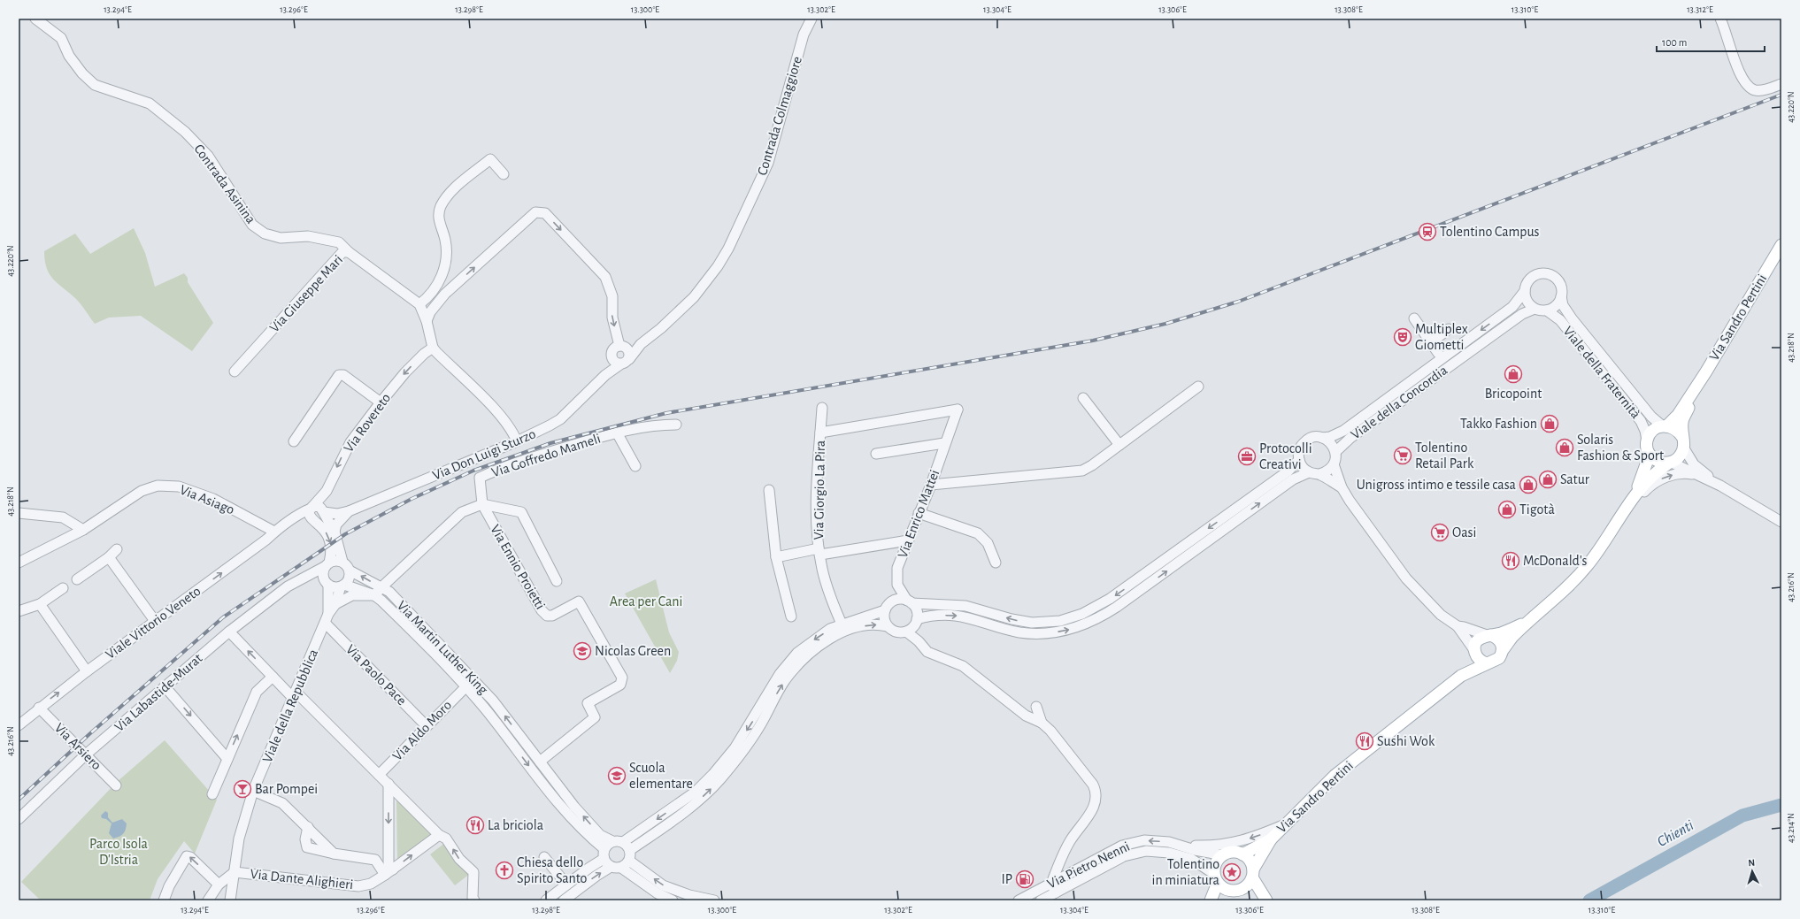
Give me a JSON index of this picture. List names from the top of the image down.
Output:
{
  "streets": {
    "main road": ["Via Sandro Pertini"],
    "street": [
      "Contrada Colmaggiore",
      "Contrada Asinina",
      "Via Giuseppe Mari",
      "Viale della Fraternità",
      "Viale della Concordia",
      "Via Rovereto",
      "Via Don Luigi Sturzo",
      "Via Goffredo Mameli",
      "Via Giorgio La Pira",
      "Via Asiago",
      "Via Enrico Mattei",
      "Via Ennio Proietti",
      "Viale Vittorio Veneto",
      "Via Martin Luther King",
      "Via Paolo Pace",
      "Via Labastide-Murat",
      "Viale della Repubblica",
      "Via Aldo Moro",
      "Via Arsiero",
      "Via Pietro Nenni",
      "Via Dante Alighieri"
    ]
  },
  "crossings": [
    ["Contrada Colmaggiore", "Via Don Luigi Sturzo"],
    ["Contrada Asinina", "Via Giuseppe Mari"],
    ["Via Sandro Pertini", "Viale della Fraternità"],
    ["Via Sandro Pertini", "Via Pietro Nenni"],
    ["Viale della Fraternità", "Viale della Concordia"],
    ["Via Rovereto", "Viale Vittorio Veneto"],
    ["Via Goffredo Mameli", "Via Ennio Proietti"],
    ["Via Giorgio La Pira", "Via Enrico Mattei"],
    ["Via Asiago", "Viale Vittorio Veneto"],
    ["Via Ennio Proietti", "Via Martin Luther King"],
    ["Viale Vittorio Veneto", "Via Arsiero"],
    ["Via Martin Luther King", "Via Labastide-Murat"],
    ["Via Martin Luther King", "Viale della Repubblica"],
    ["Via Martin Luther King", "Via Aldo Moro"],
    ["Via Paolo Pace", "Viale della Repubblica"],
    ["Via Paolo Pace", "Via Aldo Moro"],
    ["Via Labastide-Murat", "Viale della Repubblica"],
    ["Via Labastide-Murat", "Via Arsiero"],
    ["Viale della Repubblica", "Via Dante Alighieri"]
  ],
  "one_way": ["Via Rovereto", "Viale Vittorio Veneto"],
  "water": ["Chienti"],
  "parks": ["Area per Cani", "Parco Isola D'Istria"],
  "places": {
    "station": ["Tolentino Campus"],
    "theatre": ["Multiplex Giometti"],
    "shop": [
      "Bricopoint",
      "Takko Fashion",
      "Solaris Fashion & Sport",
      "Satur",
      "Unigross intimo e tessile casa",
      "Tigotà"
    ],
    "supermarket": ["Tolentino Retail Park", "Oasi"],
    "office": ["Protocolli Creativi"],
    "restaurant": ["McDonald's", "Sushi Wok", "La briciola"],
    "school or university": ["Nicolas Green", "Scuola elementare"],
    "bar": ["Bar Pompei"],
    "church": ["Chiesa dello Spirito Santo"],
    "place": ["Tolentino in miniatura"],
    "fuel station": ["IP"]
  },
  "scale_bar": "100 m",
  "north": "top",
  "coordinates": [
    "13.294°E",
    "13.296°E",
    "13.298°E",
    "13.300°E",
    "13.302°E",
    "13.304°E",
    "13.306°E",
    "13.308°E",
    "13.310°E",
    "13.312°E",
    "43.220°N",
    "43.218°N",
    "43.216°N",
    "43.214°N"
  ]
}
